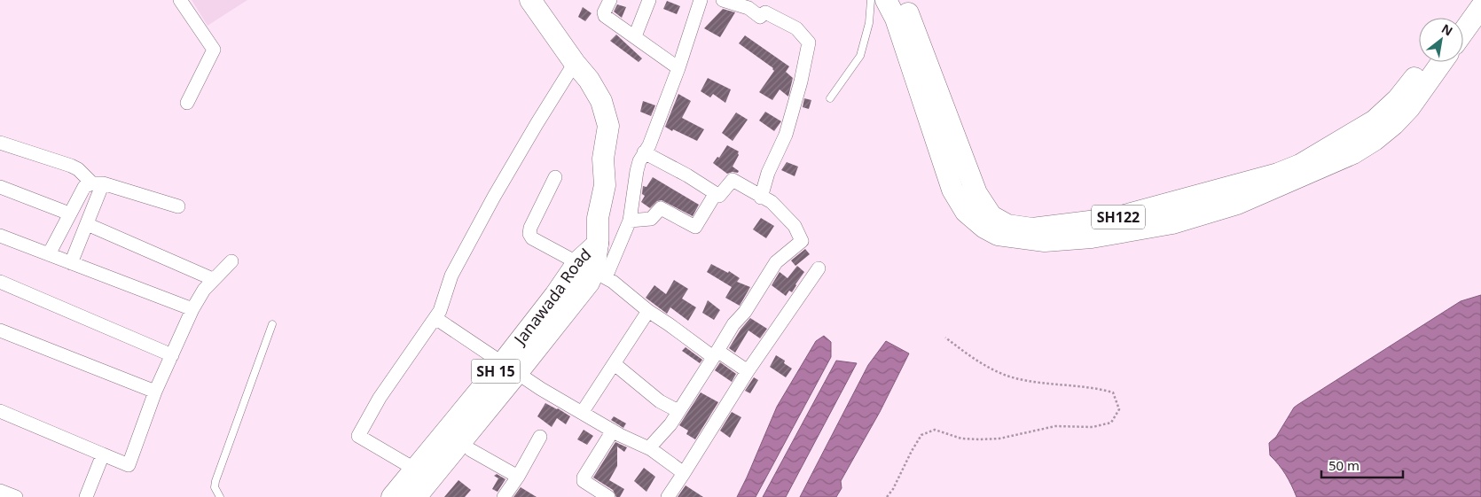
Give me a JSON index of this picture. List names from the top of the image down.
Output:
{
  "streets": {
    "main road": ["SH122", "Janawada Road", "SH 15"]
  },
  "scale_bar": "50 m",
  "north": "top right"
}
